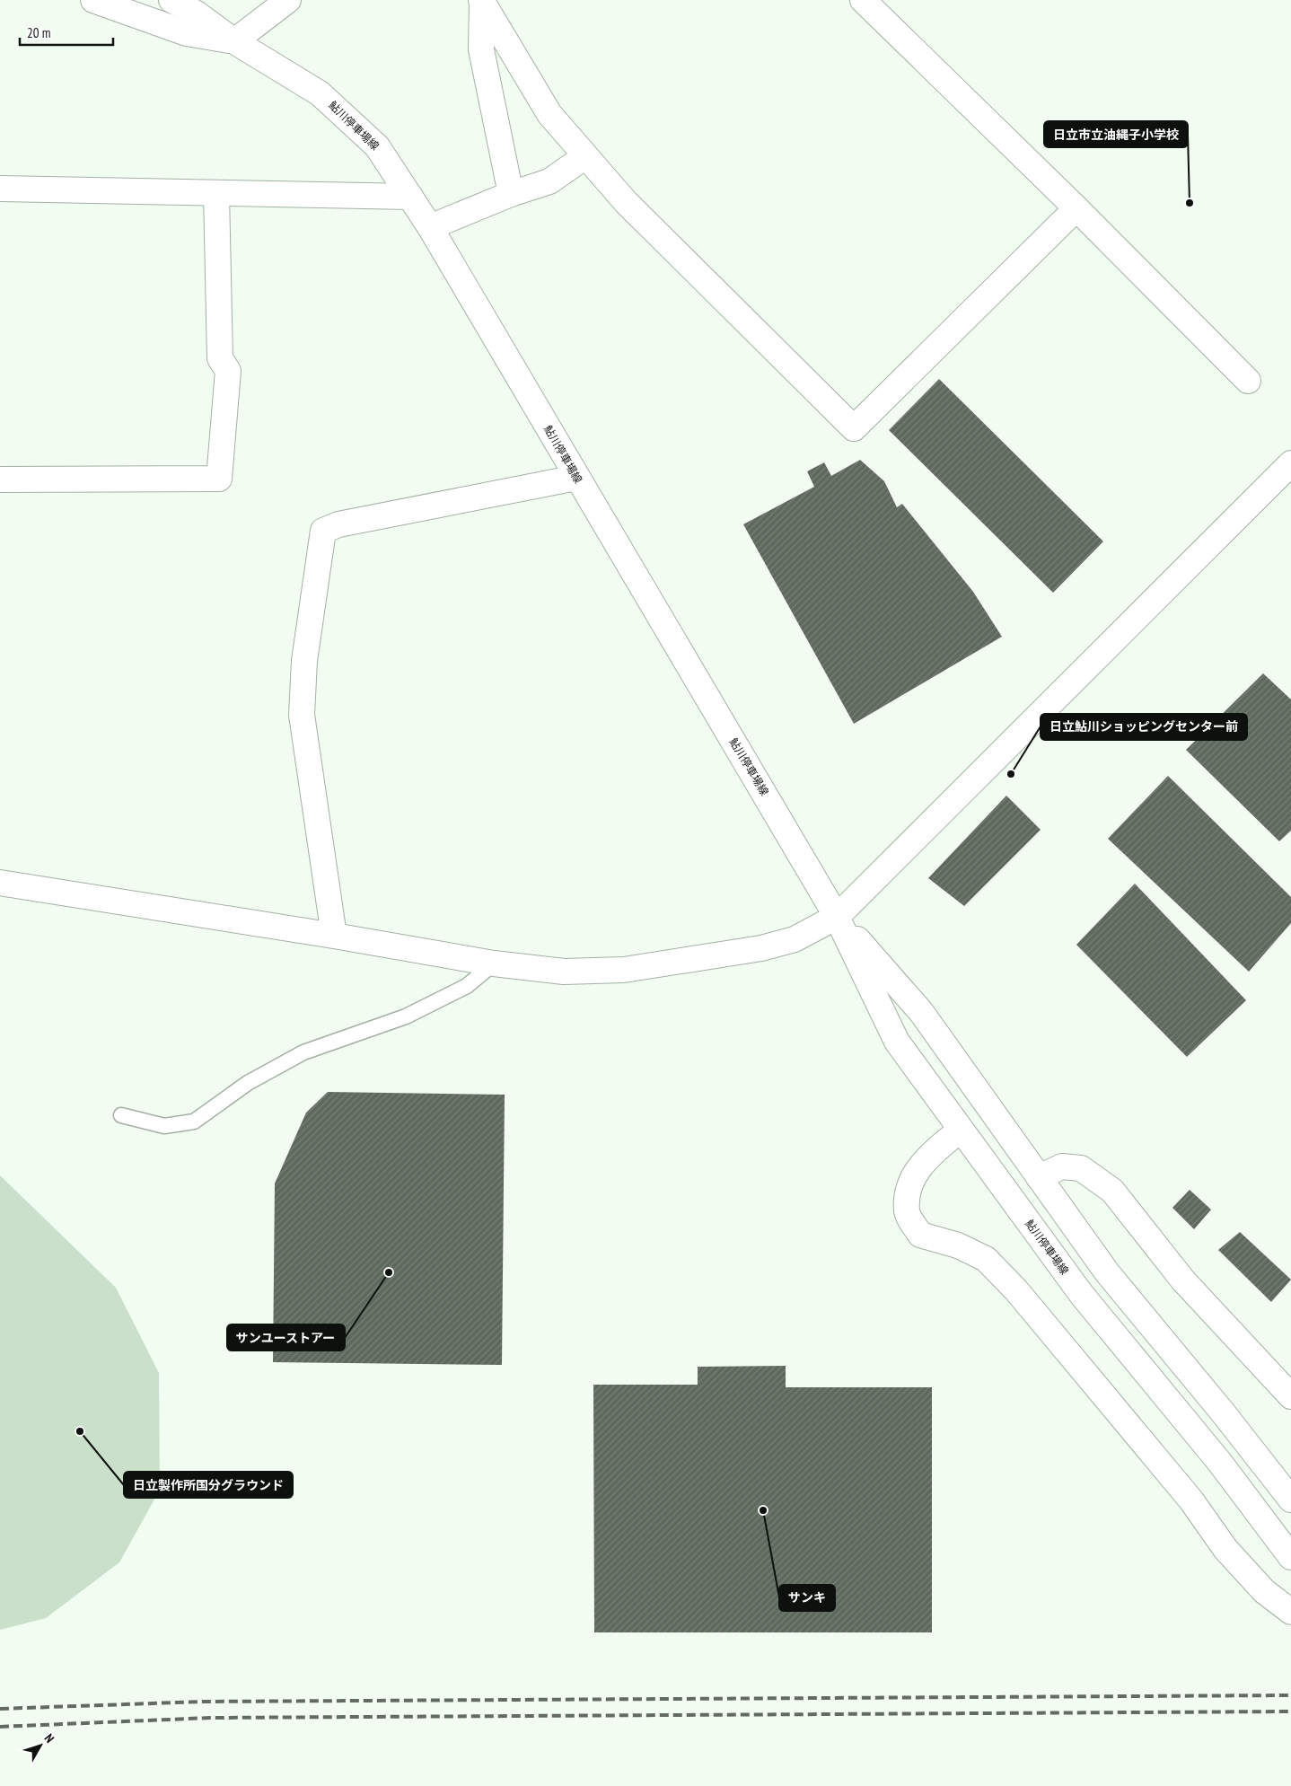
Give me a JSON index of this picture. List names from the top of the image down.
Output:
{
  "streets": {
    "street": ["鮎川停車場線"]
  },
  "places": [
    "日立市立油縄子小学校",
    "日立鮎川ショッピングセンター前",
    "サンユーストアー",
    "日立製作所国分グラウンド",
    "サンキ"
  ],
  "scale_bar": "20 m",
  "north": "top right"
}
